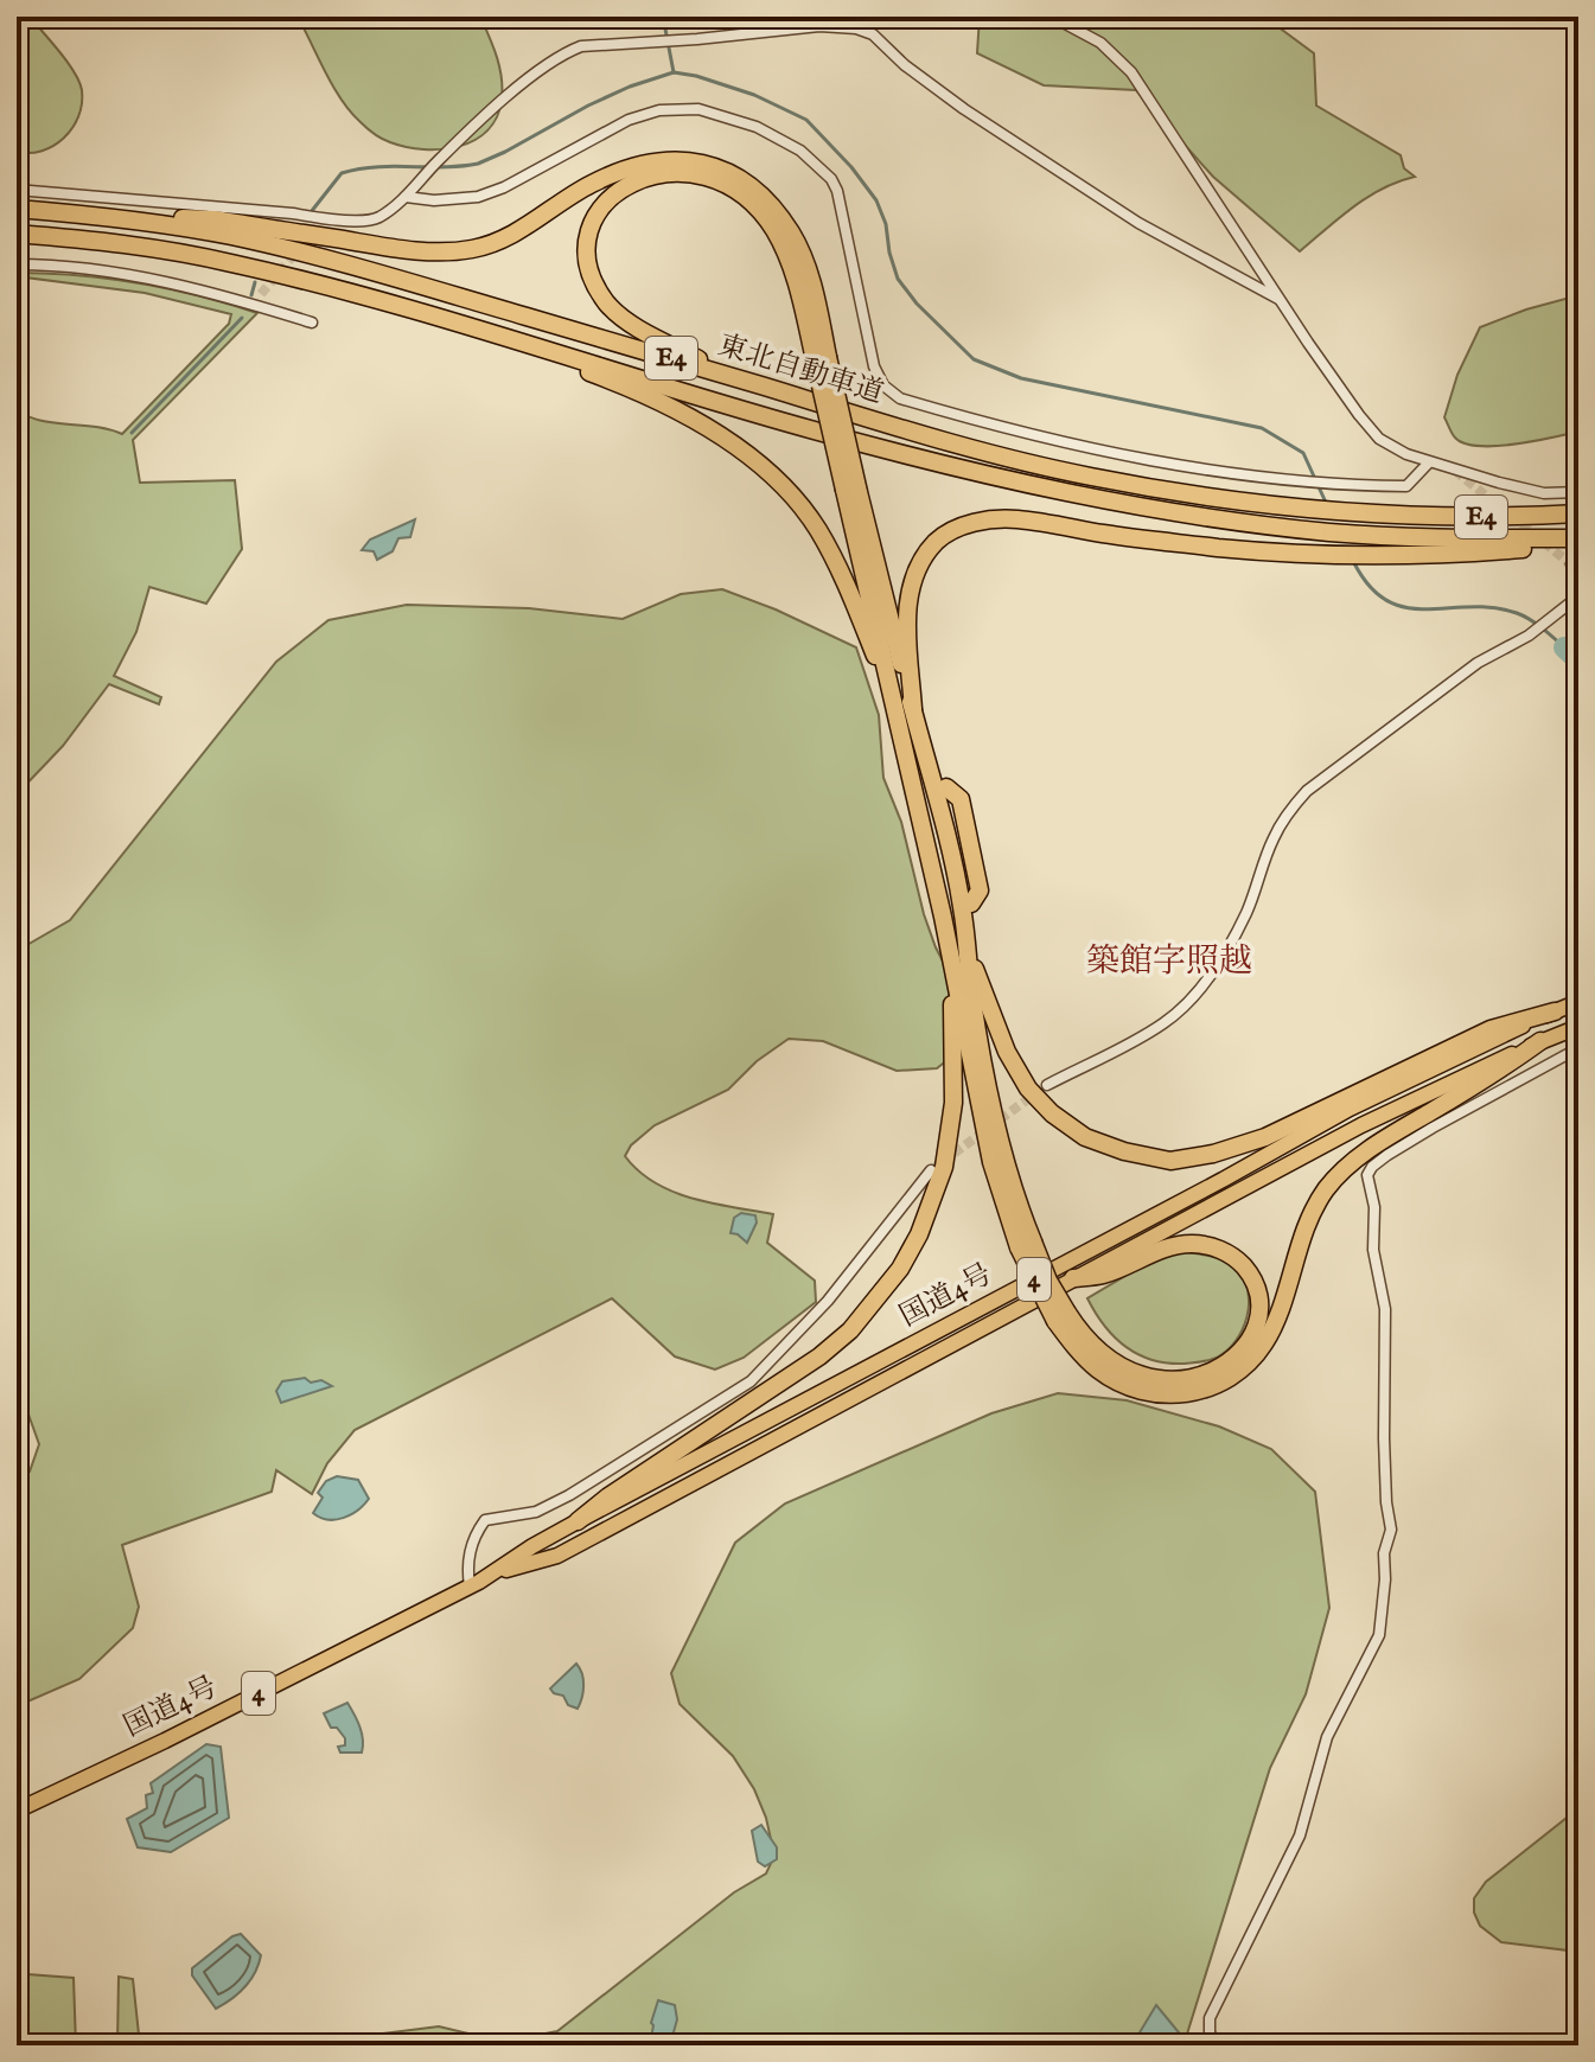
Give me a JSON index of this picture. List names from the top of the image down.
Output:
{
  "streets": {
    "highway": [
      "E4",
      "東北自動車道",
      "4",
      "国道4号"
    ]
  },
  "districts": ["築館字照越"]
}
